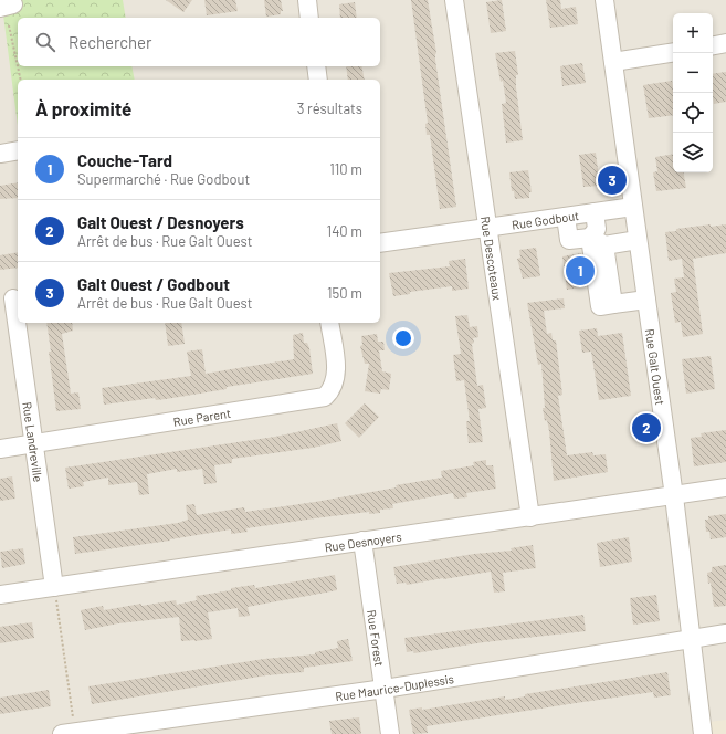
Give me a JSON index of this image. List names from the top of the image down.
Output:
{
  "streets": {
    "street": [
      "Rue Godbout",
      "Rue Descoteaux",
      "Rue Galt Ouest",
      "Rue Parent",
      "Rue Landreville",
      "Rue Desnoyers",
      "Rue Forest",
      "Rue Maurice-Duplessis"
    ]
  },
  "crossings": [
    ["Rue Godbout", "Rue Descoteaux"],
    ["Rue Godbout", "Rue Galt Ouest"],
    ["Rue Descoteaux", "Rue Desnoyers"],
    ["Rue Galt Ouest", "Rue Desnoyers"],
    ["Rue Galt Ouest", "Rue Maurice-Duplessis"],
    ["Rue Parent", "Rue Landreville"],
    ["Rue Landreville", "Rue Desnoyers"],
    ["Rue Desnoyers", "Rue Forest"],
    ["Rue Forest", "Rue Maurice-Duplessis"]
  ],
  "page": {
    "map_buttons": ["+", "−"],
    "search": "Rechercher",
    "heading": ["À proximité", "3 résultats"],
    "list": [
      {
        "mark": "1",
        "name": "Couche-Tard",
        "note": "Supermarché · Rue Godbout",
        "value": "110 m"
      },
      {
        "mark": "2",
        "name": "Galt Ouest / Desnoyers",
        "note": "Arrêt de bus · Rue Galt Ouest",
        "value": "140 m"
      },
      {
        "mark": "3",
        "name": "Galt Ouest / Godbout",
        "note": "Arrêt de bus · Rue Galt Ouest",
        "value": "150 m"
      }
    ],
    "pins": ["3", "1", "2"]
  }
}
